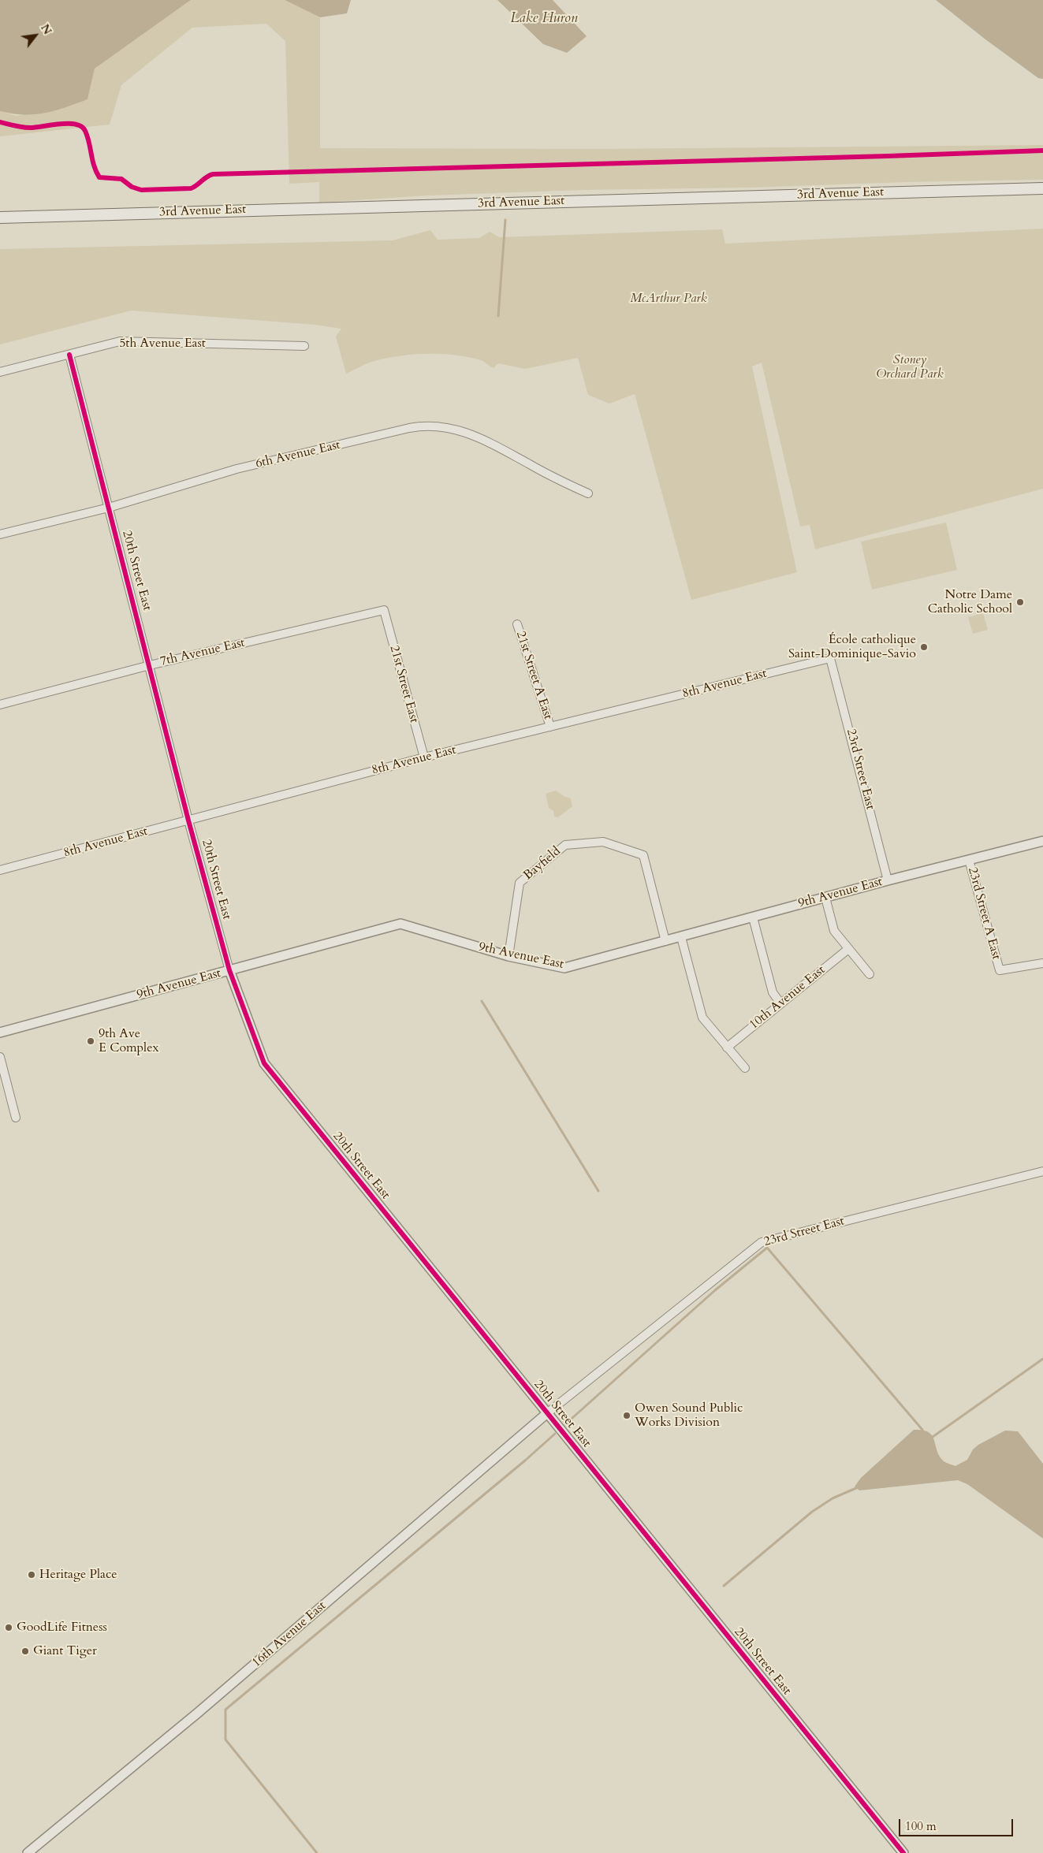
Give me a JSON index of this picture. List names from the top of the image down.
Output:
{
  "streets": {
    "main road": ["3rd Avenue East"],
    "street": [
      "5th Avenue East",
      "6th Avenue East",
      "20th Street East",
      "7th Avenue East",
      "21st Street A East",
      "21st Street East",
      "8th Avenue East",
      "23rd Street East",
      "Bayfield",
      "9th Avenue East",
      "23rd Street A East",
      "10th Avenue East",
      "16th Avenue East"
    ]
  },
  "crossings": [
    ["5th Avenue East", "20th Street East"],
    ["6th Avenue East", "20th Street East"],
    ["20th Street East", "7th Avenue East"],
    ["20th Street East", "8th Avenue East"],
    ["20th Street East", "23rd Street East"],
    ["20th Street East", "9th Avenue East"],
    ["20th Street East", "16th Avenue East"],
    ["7th Avenue East", "21st Street East"],
    ["21st Street A East", "8th Avenue East"],
    ["21st Street East", "8th Avenue East"],
    ["8th Avenue East", "23rd Street East"],
    ["23rd Street East", "9th Avenue East"],
    ["23rd Street East", "16th Avenue East"],
    ["Bayfield", "9th Avenue East"],
    ["9th Avenue East", "23rd Street A East"]
  ],
  "water": ["Lake Huron"],
  "parks": ["McArthur Park", "Stoney Orchard Park"],
  "places": [
    "Notre Dame Catholic School",
    "École catholique Saint-Dominique-Savio",
    "9th Ave E Complex",
    "Owen Sound Public Works Division",
    "Heritage Place",
    "GoodLife Fitness",
    "Giant Tiger"
  ],
  "scale_bar": "100 m",
  "north": "top right"
}
